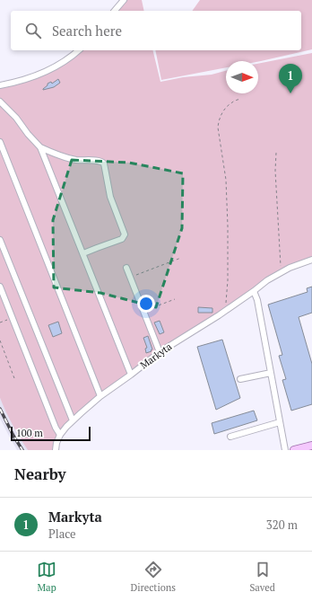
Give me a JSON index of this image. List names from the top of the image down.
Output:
{
  "streets": {
    "street": ["Markyta"]
  },
  "scale_bar": "100 m",
  "north": "right",
  "page": {
    "search": "Search here",
    "pins": "1",
    "scale": "100 m",
    "heading": "Nearby",
    "list": [
      {
        "mark": "1",
        "name": "Markyta",
        "note": "Place",
        "value": "320 m"
      }
    ],
    "nav": ["Map", "Directions", "Saved"]
  }
}
